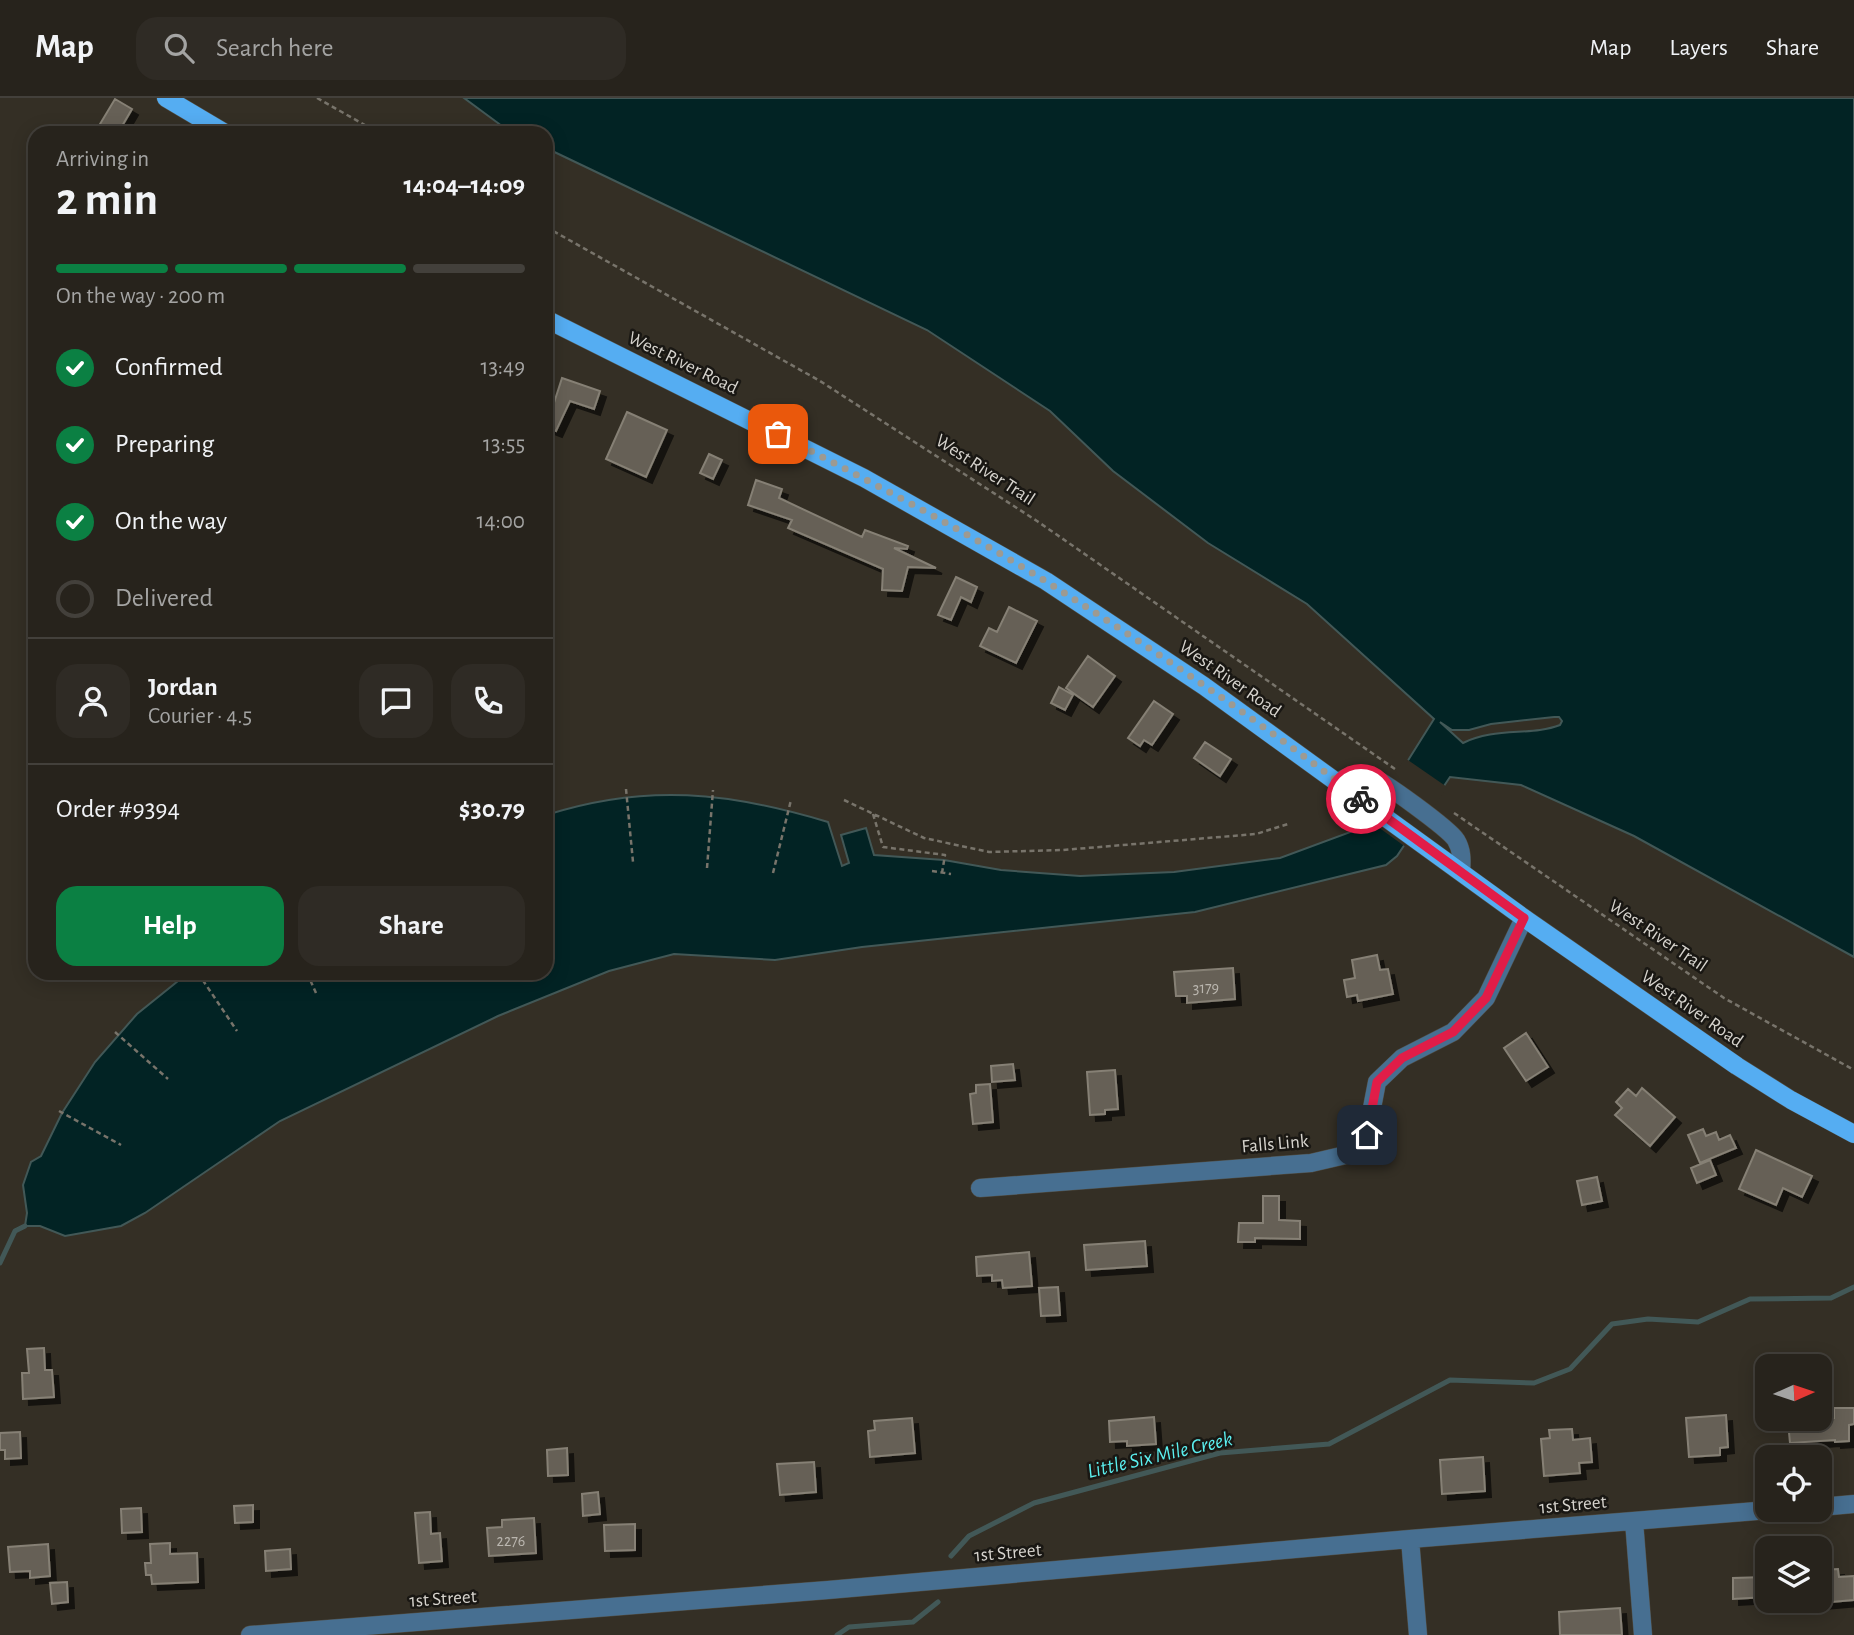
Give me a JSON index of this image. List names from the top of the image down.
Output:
{
  "streets": {
    "main road": ["West River Road"],
    "street": ["Falls Link", "1st Street"],
    "path": ["West River Trail"]
  },
  "crossings": [
    ["West River Road", "Falls Link"]
  ],
  "water": ["Little Six Mile Creek"],
  "house_numbers": ["3179", "2276"],
  "north": "right",
  "page": {
    "header": "Map",
    "search": "Search here",
    "nav": ["Map", "Layers", "Share"],
    "heading": ["2 min", "Arriving in", "14:04–14:09"],
    "panel": [
      "Jordan",
      "Courier · 4.5",
      "Order #9394",
      "$30.79"
    ],
    "bar": "On the way · 200 m",
    "list": [
      ["Confirmed", "13:49"],
      ["Preparing", "13:55"],
      ["On the way", "14:00"],
      "Delivered"
    ],
    "buttons": ["Help", "Share"]
  }
}
